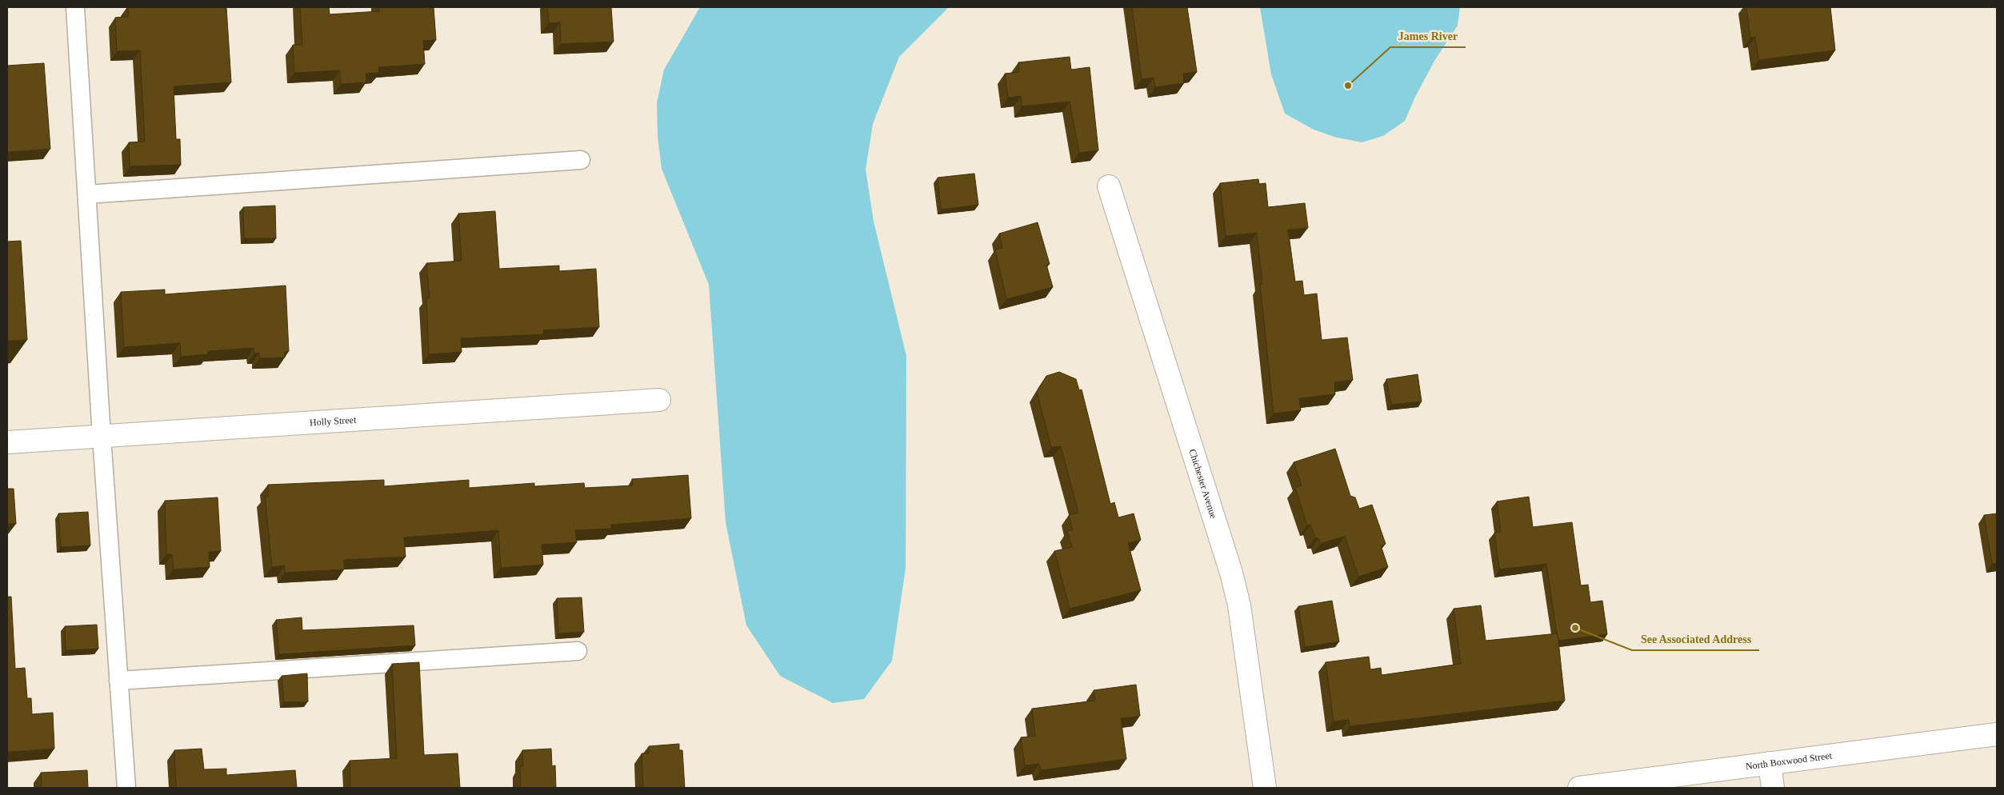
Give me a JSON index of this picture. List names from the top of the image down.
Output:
{
  "streets": {
    "street": ["Holly Street", "Chichester Avenue", "North Boxwood Street"]
  },
  "places": ["James River", "See Associated Address"]
}
